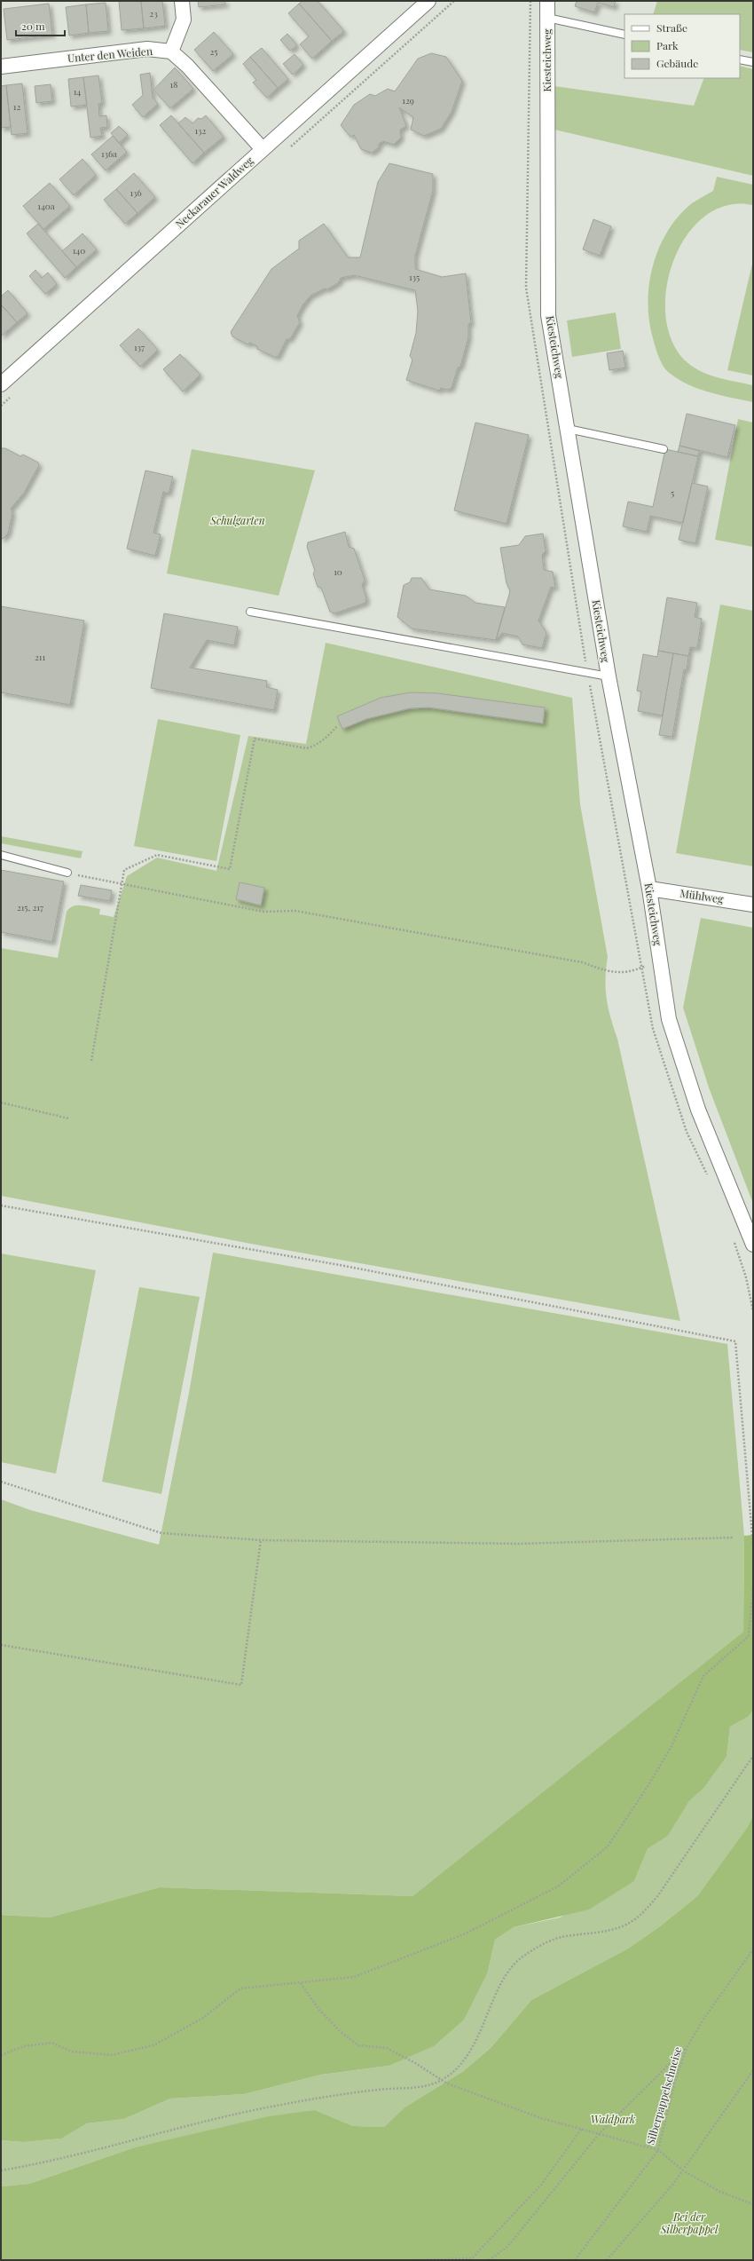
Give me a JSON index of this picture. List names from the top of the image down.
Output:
{
  "streets": {
    "street": [
      "Unter den Weiden",
      "Kiesteichweg",
      "Neckarauer Waldweg",
      "Mühlweg"
    ],
    "path": ["Silberpappelschneise"]
  },
  "crossings": [
    ["Kiesteichweg", "Mühlweg"]
  ],
  "parks": ["Schulgarten", "Waldpark", "Bei der Silberpappel"],
  "house_numbers": [
    "23",
    "25",
    "18",
    "14",
    "129",
    "12",
    "132",
    "136a",
    "136",
    "140a",
    "140",
    "135",
    "137",
    "5",
    "10",
    "211",
    "215, 217"
  ],
  "legend": ["Straße", "Park", "Gebäude"],
  "scale_bar": "20 m"
}
